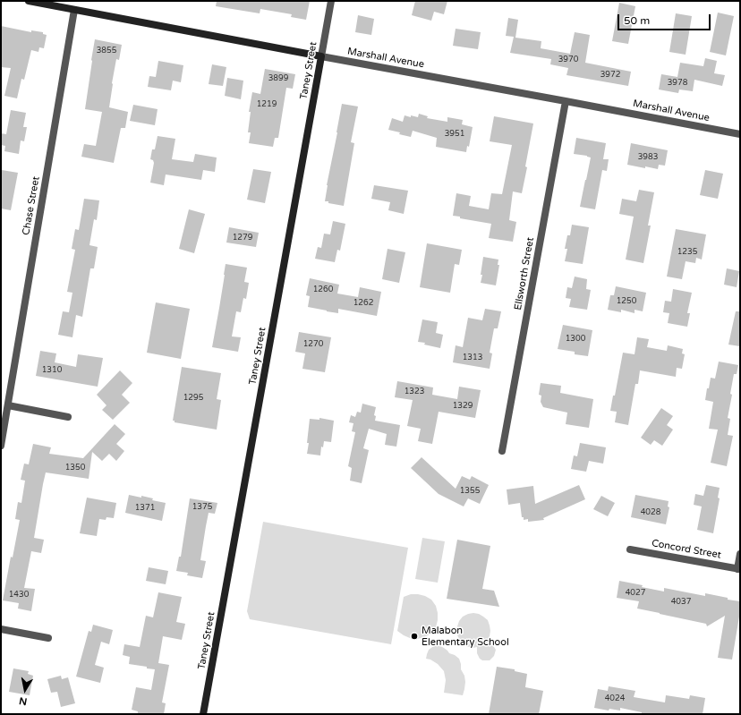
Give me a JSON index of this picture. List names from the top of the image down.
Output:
{
  "streets": {
    "street": [
      "Marshall Avenue",
      "Taney Street",
      "Chase Street",
      "Ellsworth Street",
      "Concord Street"
    ]
  },
  "crossings": [
    ["Marshall Avenue", "Taney Street"],
    ["Marshall Avenue", "Chase Street"],
    ["Marshall Avenue", "Ellsworth Street"]
  ],
  "places": ["Malabon Elementary School"],
  "house_numbers": [
    "3855",
    "3970",
    "3972",
    "3899",
    "3978",
    "1219",
    "3951",
    "3983",
    "1279",
    "1235",
    "1260",
    "1250",
    "1262",
    "1300",
    "1270",
    "1313",
    "1310",
    "1323",
    "1295",
    "1329",
    "1350",
    "1355",
    "1375",
    "1371",
    "4028",
    "4027",
    "1430",
    "4037",
    "4024"
  ],
  "scale_bar": "50 m",
  "north": "bottom"
}
